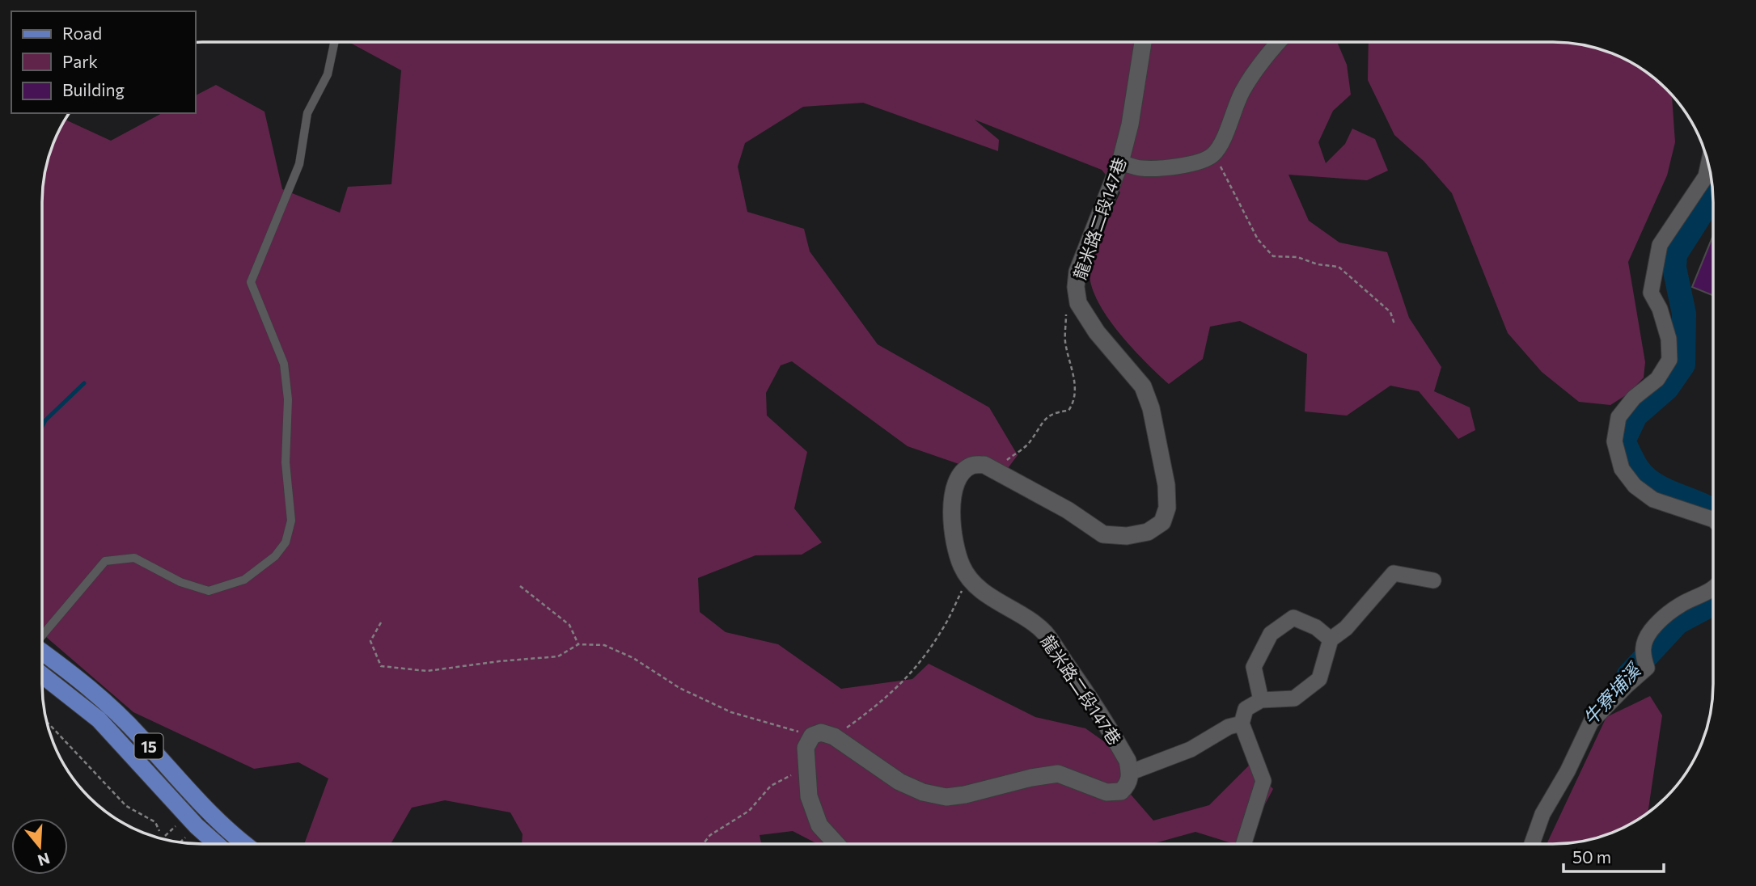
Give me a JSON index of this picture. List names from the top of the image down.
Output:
{
  "streets": {
    "main road": ["15"],
    "street": ["龍米路二段147巷"]
  },
  "water": ["牛寮埔溪"],
  "legend": ["Road", "Park", "Building"],
  "scale_bar": "50 m",
  "north": "bottom"
}
